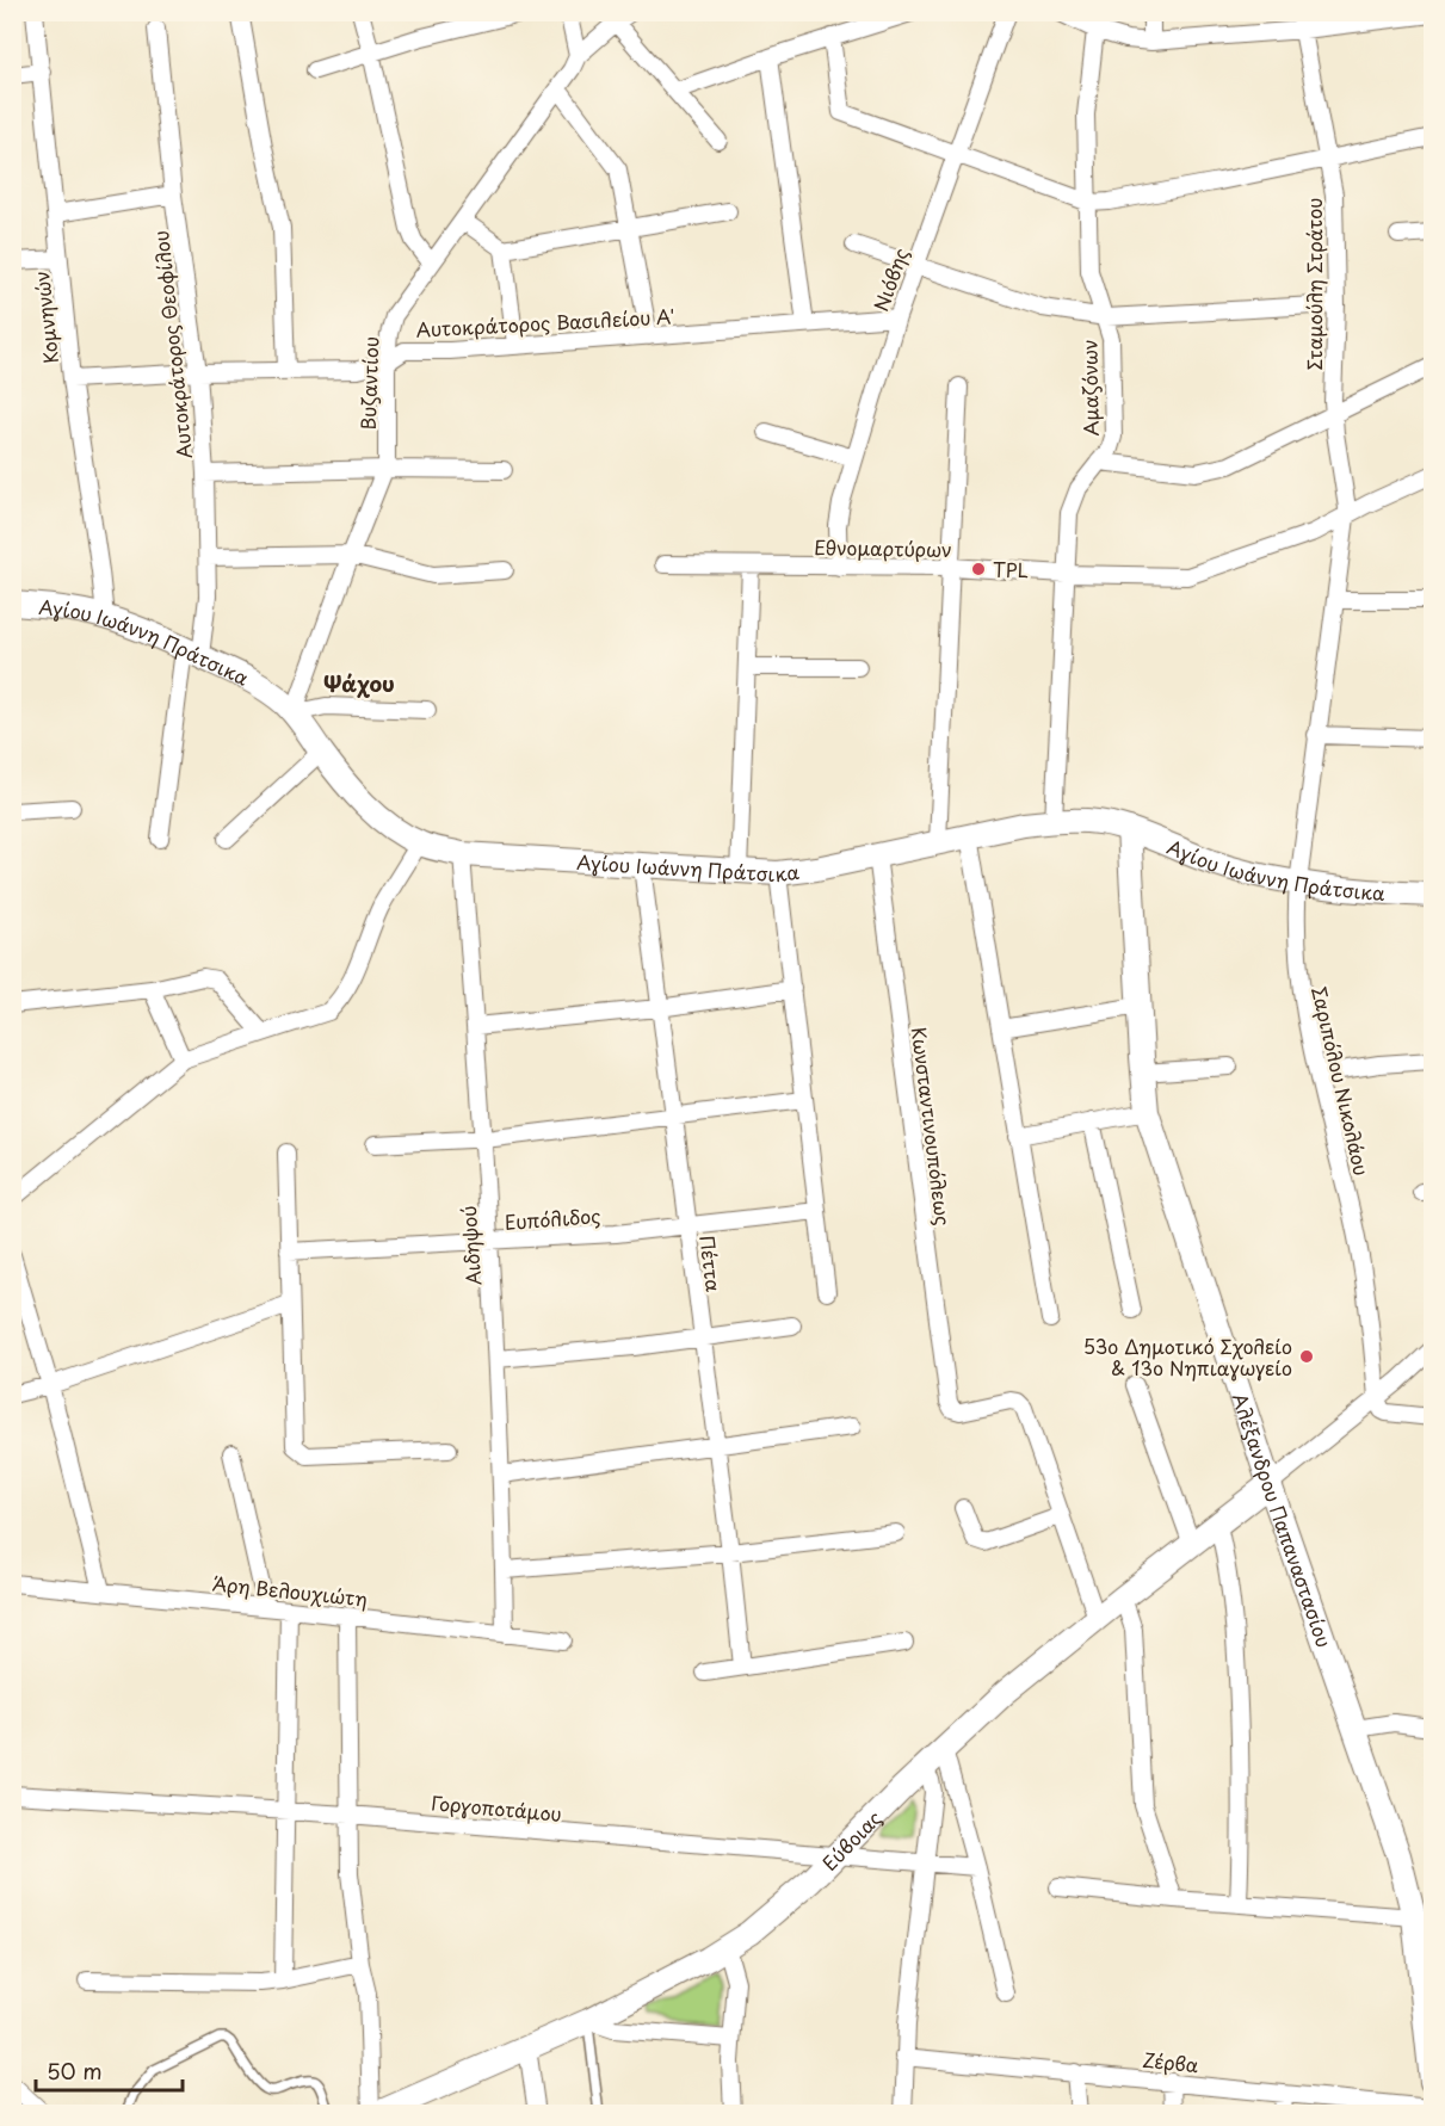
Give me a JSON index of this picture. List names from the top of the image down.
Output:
{
  "streets": {
    "main road": ["Αγίου Ιωάννη Πράτσικα", "Αλέξανδρου Παπαναστασίου", "Εύβοιας"],
    "street": [
      "Νιόβης",
      "Σταμούλη Στράτου",
      "Κομνηνών",
      "Αυτοκράτορος Βασιλείου A'",
      "Αυτοκράτορος Θεοφίλου",
      "Βυζαντίου",
      "Αμαζόνων",
      "Εθνομαρτύρων",
      "Σαριπόλου Νικολάου",
      "Κωνσταντινουπόλεως",
      "Ευπόλιδος",
      "Αιδηψού",
      "Πέττα",
      "Άρη Βελουχιώτη",
      "Γοργοποτάμου",
      "Ζέρβα"
    ]
  },
  "crossings": [
    ["Νιόβης", "Αυτοκράτορος Βασιλείου A'"],
    ["Νιόβης", "Εθνομαρτύρων"],
    ["Σταμούλη Στράτου", "Εθνομαρτύρων"],
    ["Σταμούλη Στράτου", "Σαριπόλου Νικολάου"],
    ["Κομνηνών", "Αυτοκράτορος Βασιλείου A'"],
    ["Κομνηνών", "Αγίου Ιωάννη Πράτσικα"],
    ["Αυτοκράτορος Βασιλείου A'", "Αυτοκράτορος Θεοφίλου"],
    ["Αυτοκράτορος Βασιλείου A'", "Βυζαντίου"],
    ["Αυτοκράτορος Θεοφίλου", "Αγίου Ιωάννη Πράτσικα"],
    ["Βυζαντίου", "Αγίου Ιωάννη Πράτσικα"],
    ["Αμαζόνων", "Εθνομαρτύρων"],
    ["Αμαζόνων", "Αγίου Ιωάννη Πράτσικα"],
    ["Εθνομαρτύρων", "Σαριπόλου Νικολάου"],
    ["Αγίου Ιωάννη Πράτσικα", "Σαριπόλου Νικολάου"],
    ["Αγίου Ιωάννη Πράτσικα", "Κωνσταντινουπόλεως"],
    ["Αγίου Ιωάννη Πράτσικα", "Αιδηψού"],
    ["Αγίου Ιωάννη Πράτσικα", "Πέττα"],
    ["Αγίου Ιωάννη Πράτσικα", "Αλέξανδρου Παπαναστασίου"],
    ["Ευπόλιδος", "Αιδηψού"],
    ["Ευπόλιδος", "Πέττα"],
    ["Αιδηψού", "Άρη Βελουχιώτη"],
    ["Αλέξανδρου Παπαναστασίου", "Εύβοιας"],
    ["Γοργοποτάμου", "Εύβοιας"]
  ],
  "districts": ["Ψάχου"],
  "places": ["TPL", "53ο Δημοτικό Σχολείο & 13ο Νηπιαγωγείο"],
  "scale_bar": "50 m"
}
